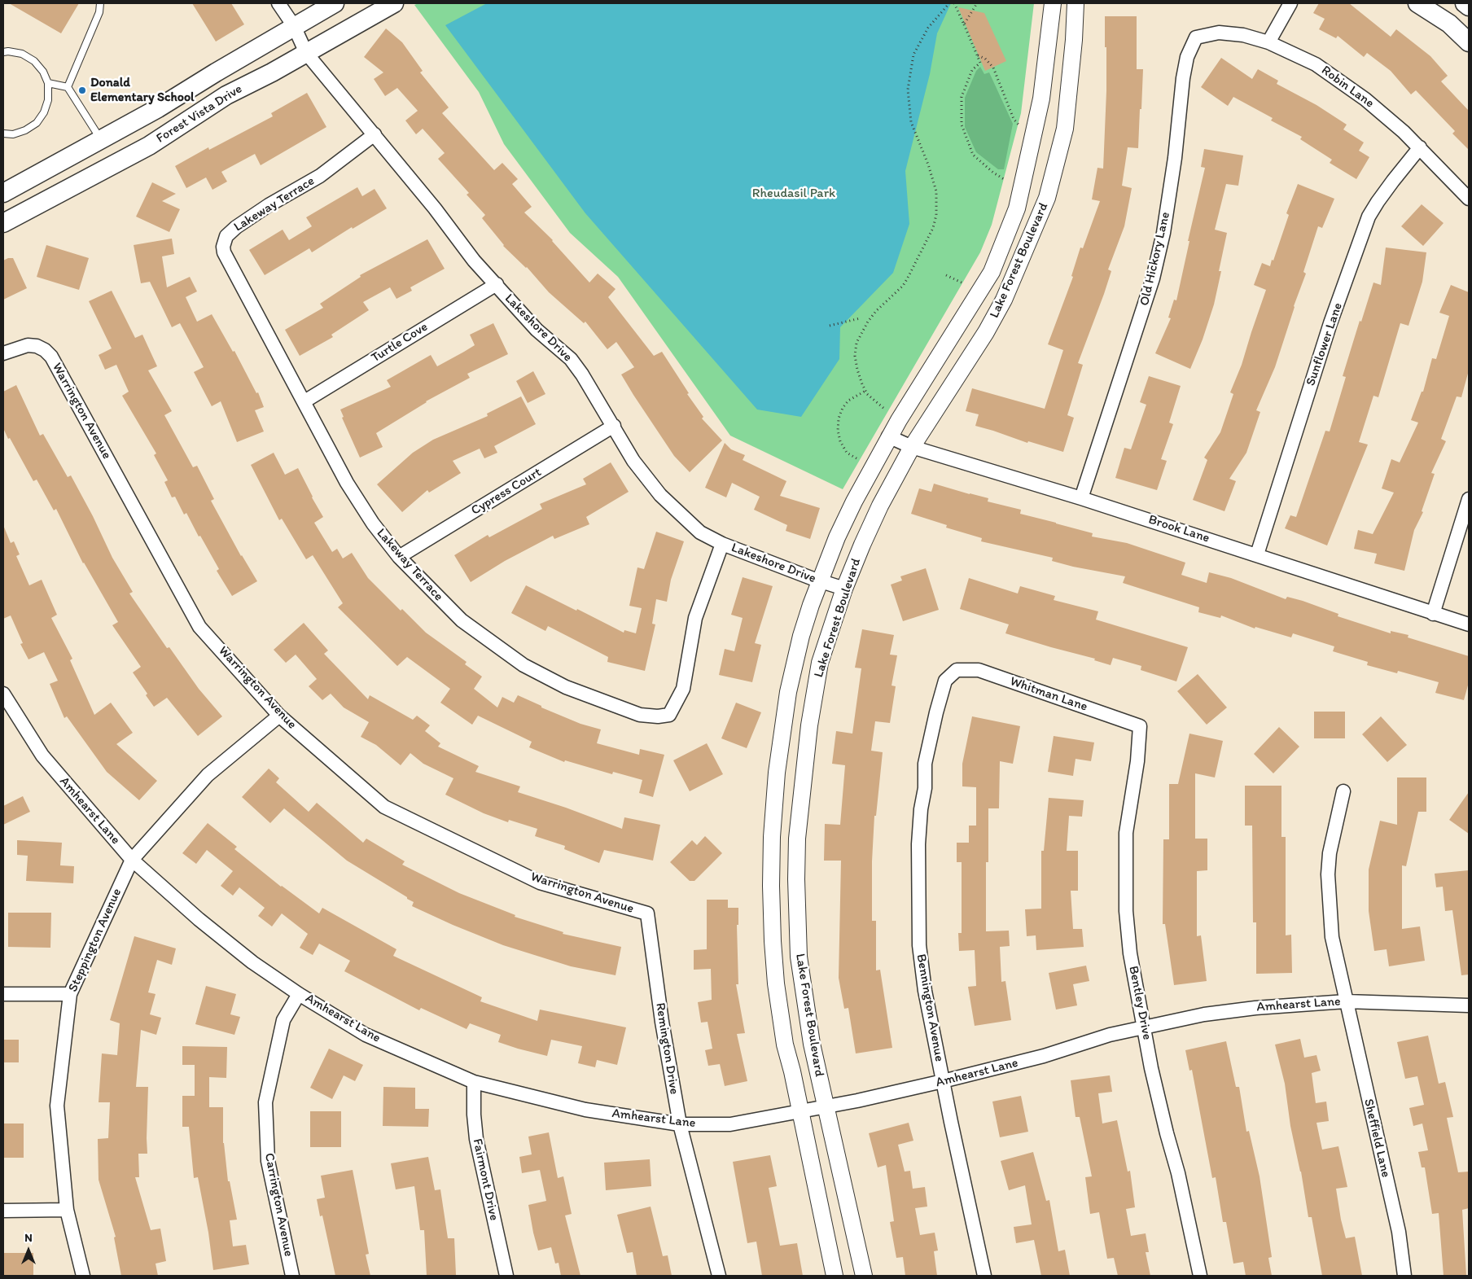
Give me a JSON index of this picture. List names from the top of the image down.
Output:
{
  "streets": {
    "main road": ["Forest Vista Drive"],
    "street": [
      "Robin Lane",
      "Lakeway Terrace",
      "Old Hickory Lane",
      "Lake Forest Boulevard",
      "Lakeshore Drive",
      "Turtle Cove",
      "Sunflower Lane",
      "Warrington Avenue",
      "Cypress Court",
      "Brook Lane",
      "Whitman Lane",
      "Amhearst Lane",
      "Steppington Avenue",
      "Bentley Drive",
      "Bennington Avenue",
      "Remington Drive",
      "Sheffield Lane",
      "Fairmont Drive",
      "Carrington Avenue"
    ]
  },
  "crossings": [
    ["Robin Lane", "Old Hickory Lane"],
    ["Robin Lane", "Sunflower Lane"],
    ["Forest Vista Drive", "Lakeshore Drive"],
    ["Lakeway Terrace", "Lakeshore Drive"],
    ["Lakeway Terrace", "Turtle Cove"],
    ["Lakeway Terrace", "Cypress Court"],
    ["Old Hickory Lane", "Brook Lane"],
    ["Lake Forest Boulevard", "Lakeshore Drive"],
    ["Lake Forest Boulevard", "Brook Lane"],
    ["Lake Forest Boulevard", "Amhearst Lane"],
    ["Lakeshore Drive", "Turtle Cove"],
    ["Lakeshore Drive", "Cypress Court"],
    ["Sunflower Lane", "Brook Lane"],
    ["Warrington Avenue", "Steppington Avenue"],
    ["Warrington Avenue", "Remington Drive"],
    ["Whitman Lane", "Bentley Drive"],
    ["Whitman Lane", "Bennington Avenue"],
    ["Amhearst Lane", "Steppington Avenue"],
    ["Amhearst Lane", "Bentley Drive"],
    ["Amhearst Lane", "Bennington Avenue"],
    ["Amhearst Lane", "Remington Drive"],
    ["Amhearst Lane", "Sheffield Lane"],
    ["Amhearst Lane", "Fairmont Drive"],
    ["Amhearst Lane", "Carrington Avenue"]
  ],
  "parks": ["Rheudasil Park"],
  "places": ["Donald Elementary School"],
  "north": "top"
}
